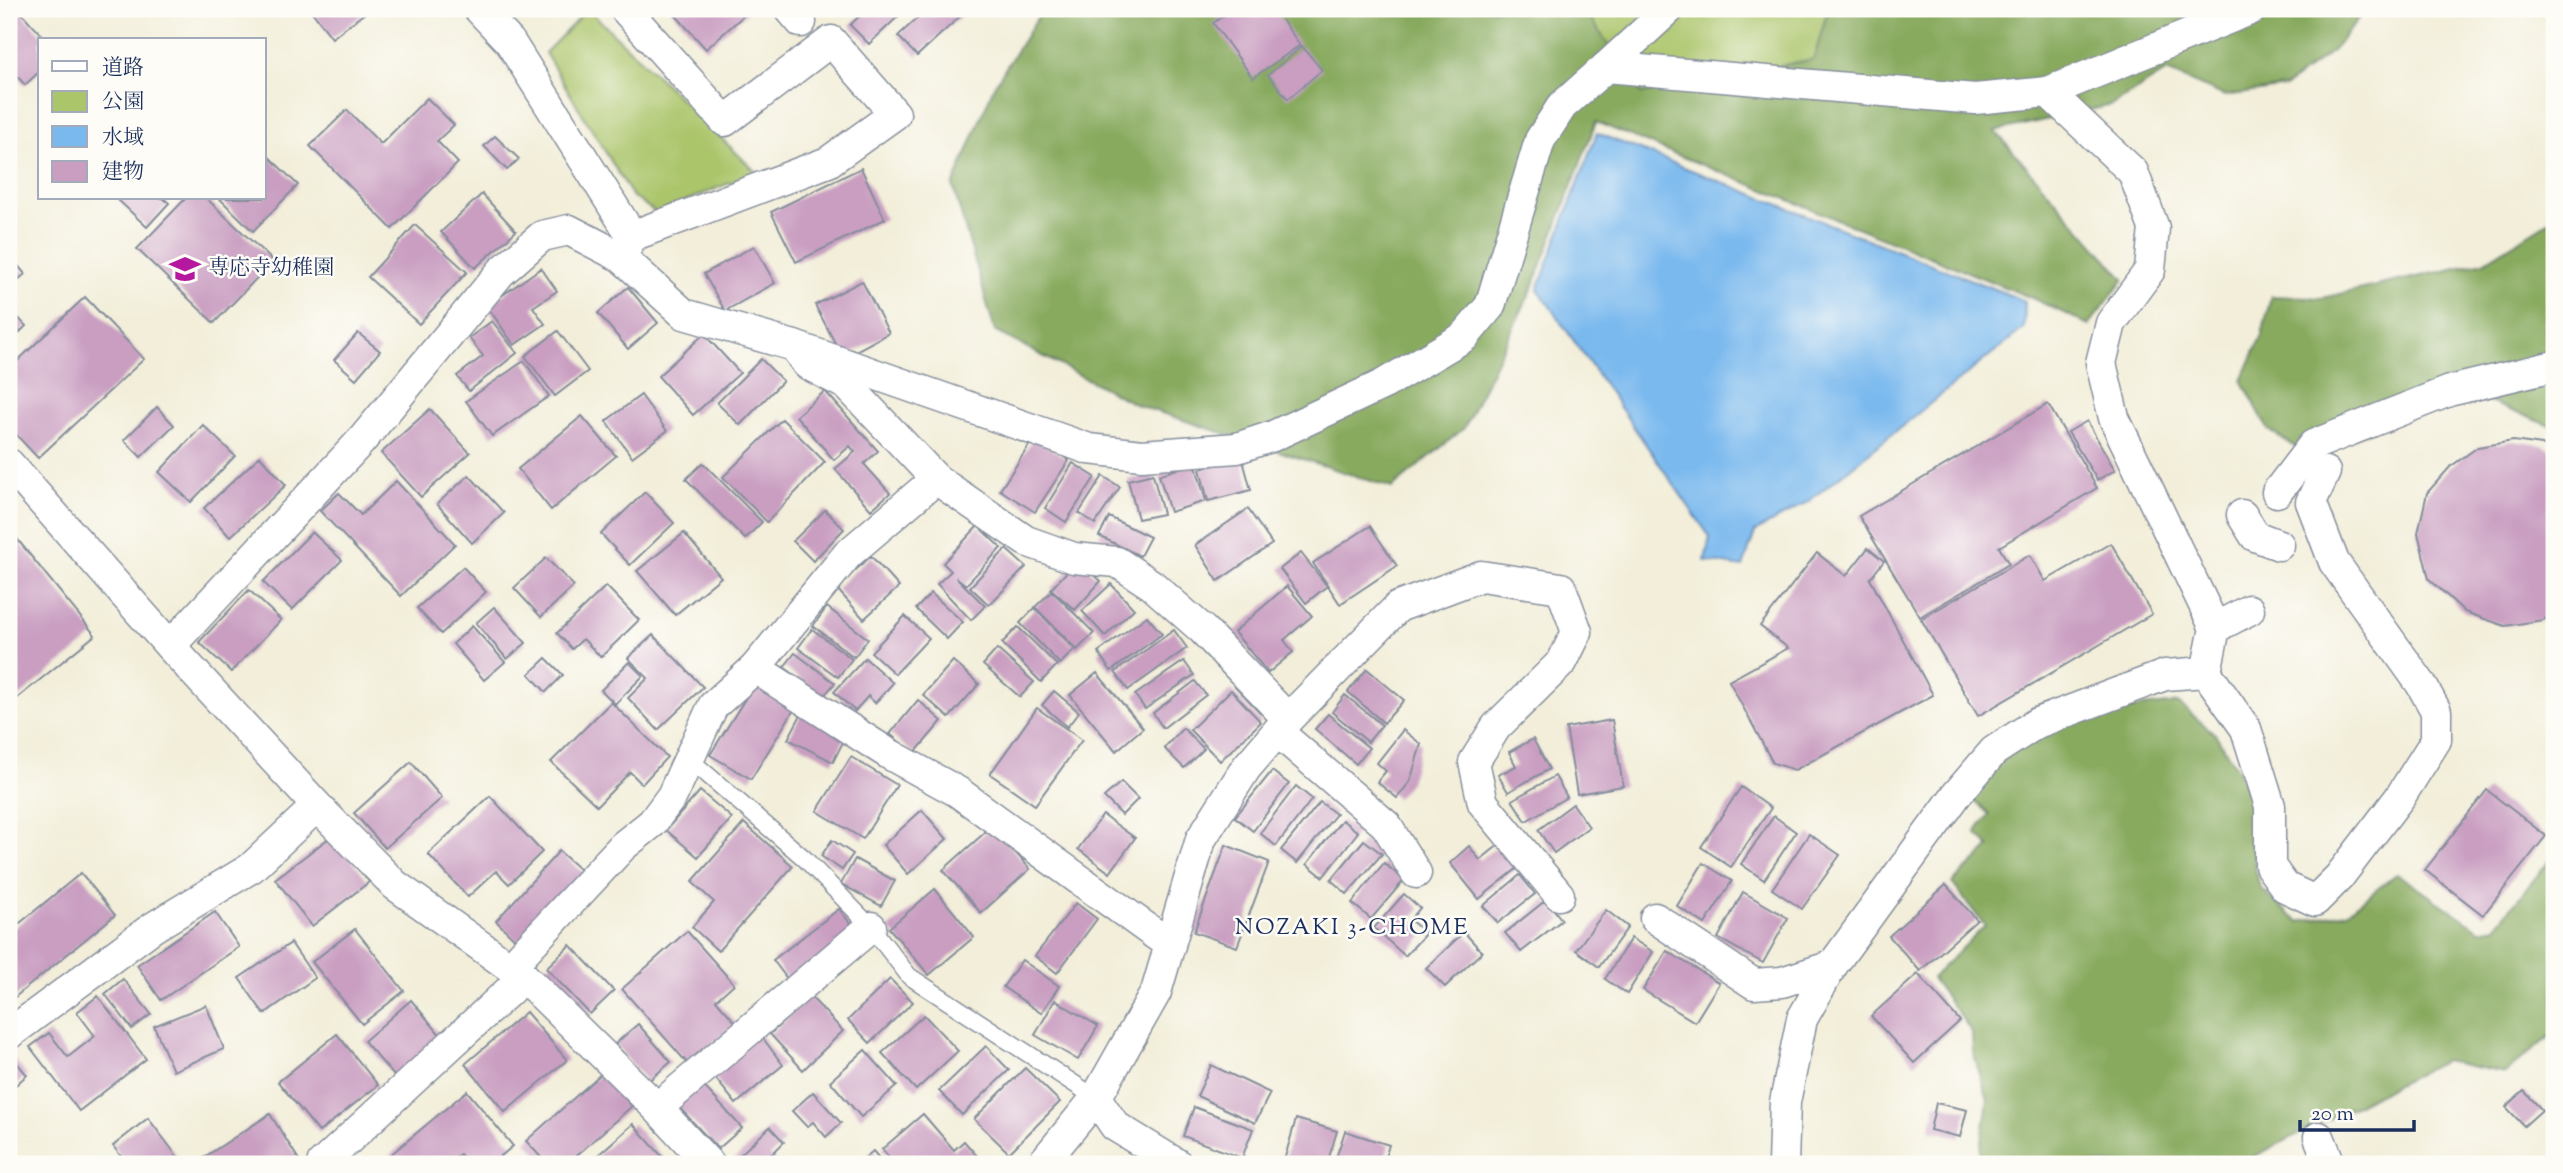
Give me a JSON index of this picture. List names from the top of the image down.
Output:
{
  "districts": ["NOZAKI 3-CHOME"],
  "places": {
    "school or university": ["専応寺幼稚園"]
  },
  "legend": [
    "道路",
    "公園",
    "水域",
    "建物"
  ],
  "scale_bar": "20 m"
}
